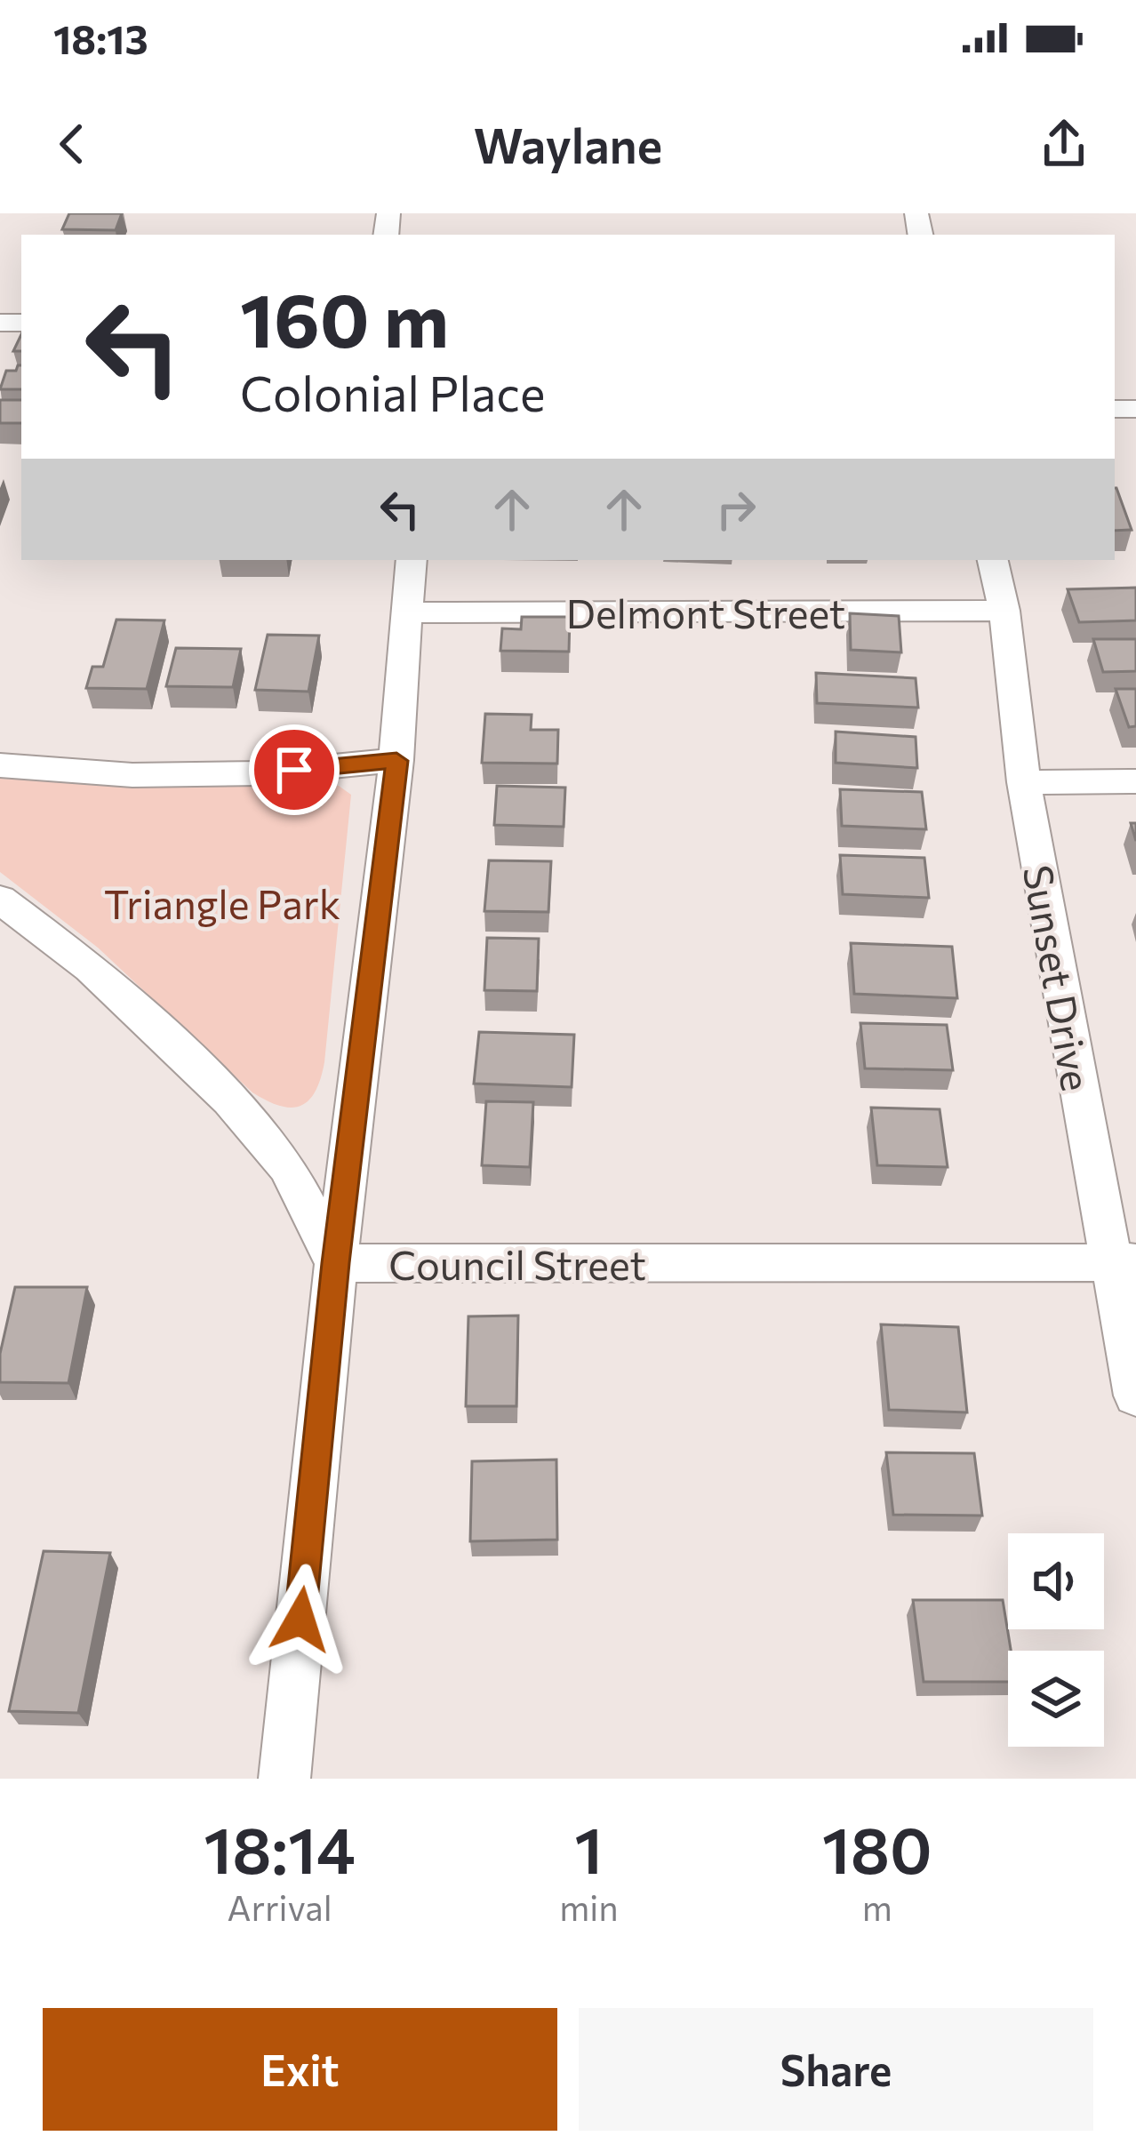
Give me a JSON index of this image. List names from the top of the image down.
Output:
{
  "streets": {
    "street": ["Delmont Street", "Sunset Drive", "Council Street"]
  },
  "crossings": [
    ["Delmont Street", "Sunset Drive"],
    ["Sunset Drive", "Council Street"]
  ],
  "parks": ["Triangle Park"],
  "page": {
    "status": "18:13",
    "header": "Waylane",
    "turn": ["160 m", "Colonial Place"],
    "eta": [
      "18:14",
      "Arrival",
      "1",
      "min",
      "180",
      "m"
    ],
    "buttons": ["Exit", "Share"]
  }
}
